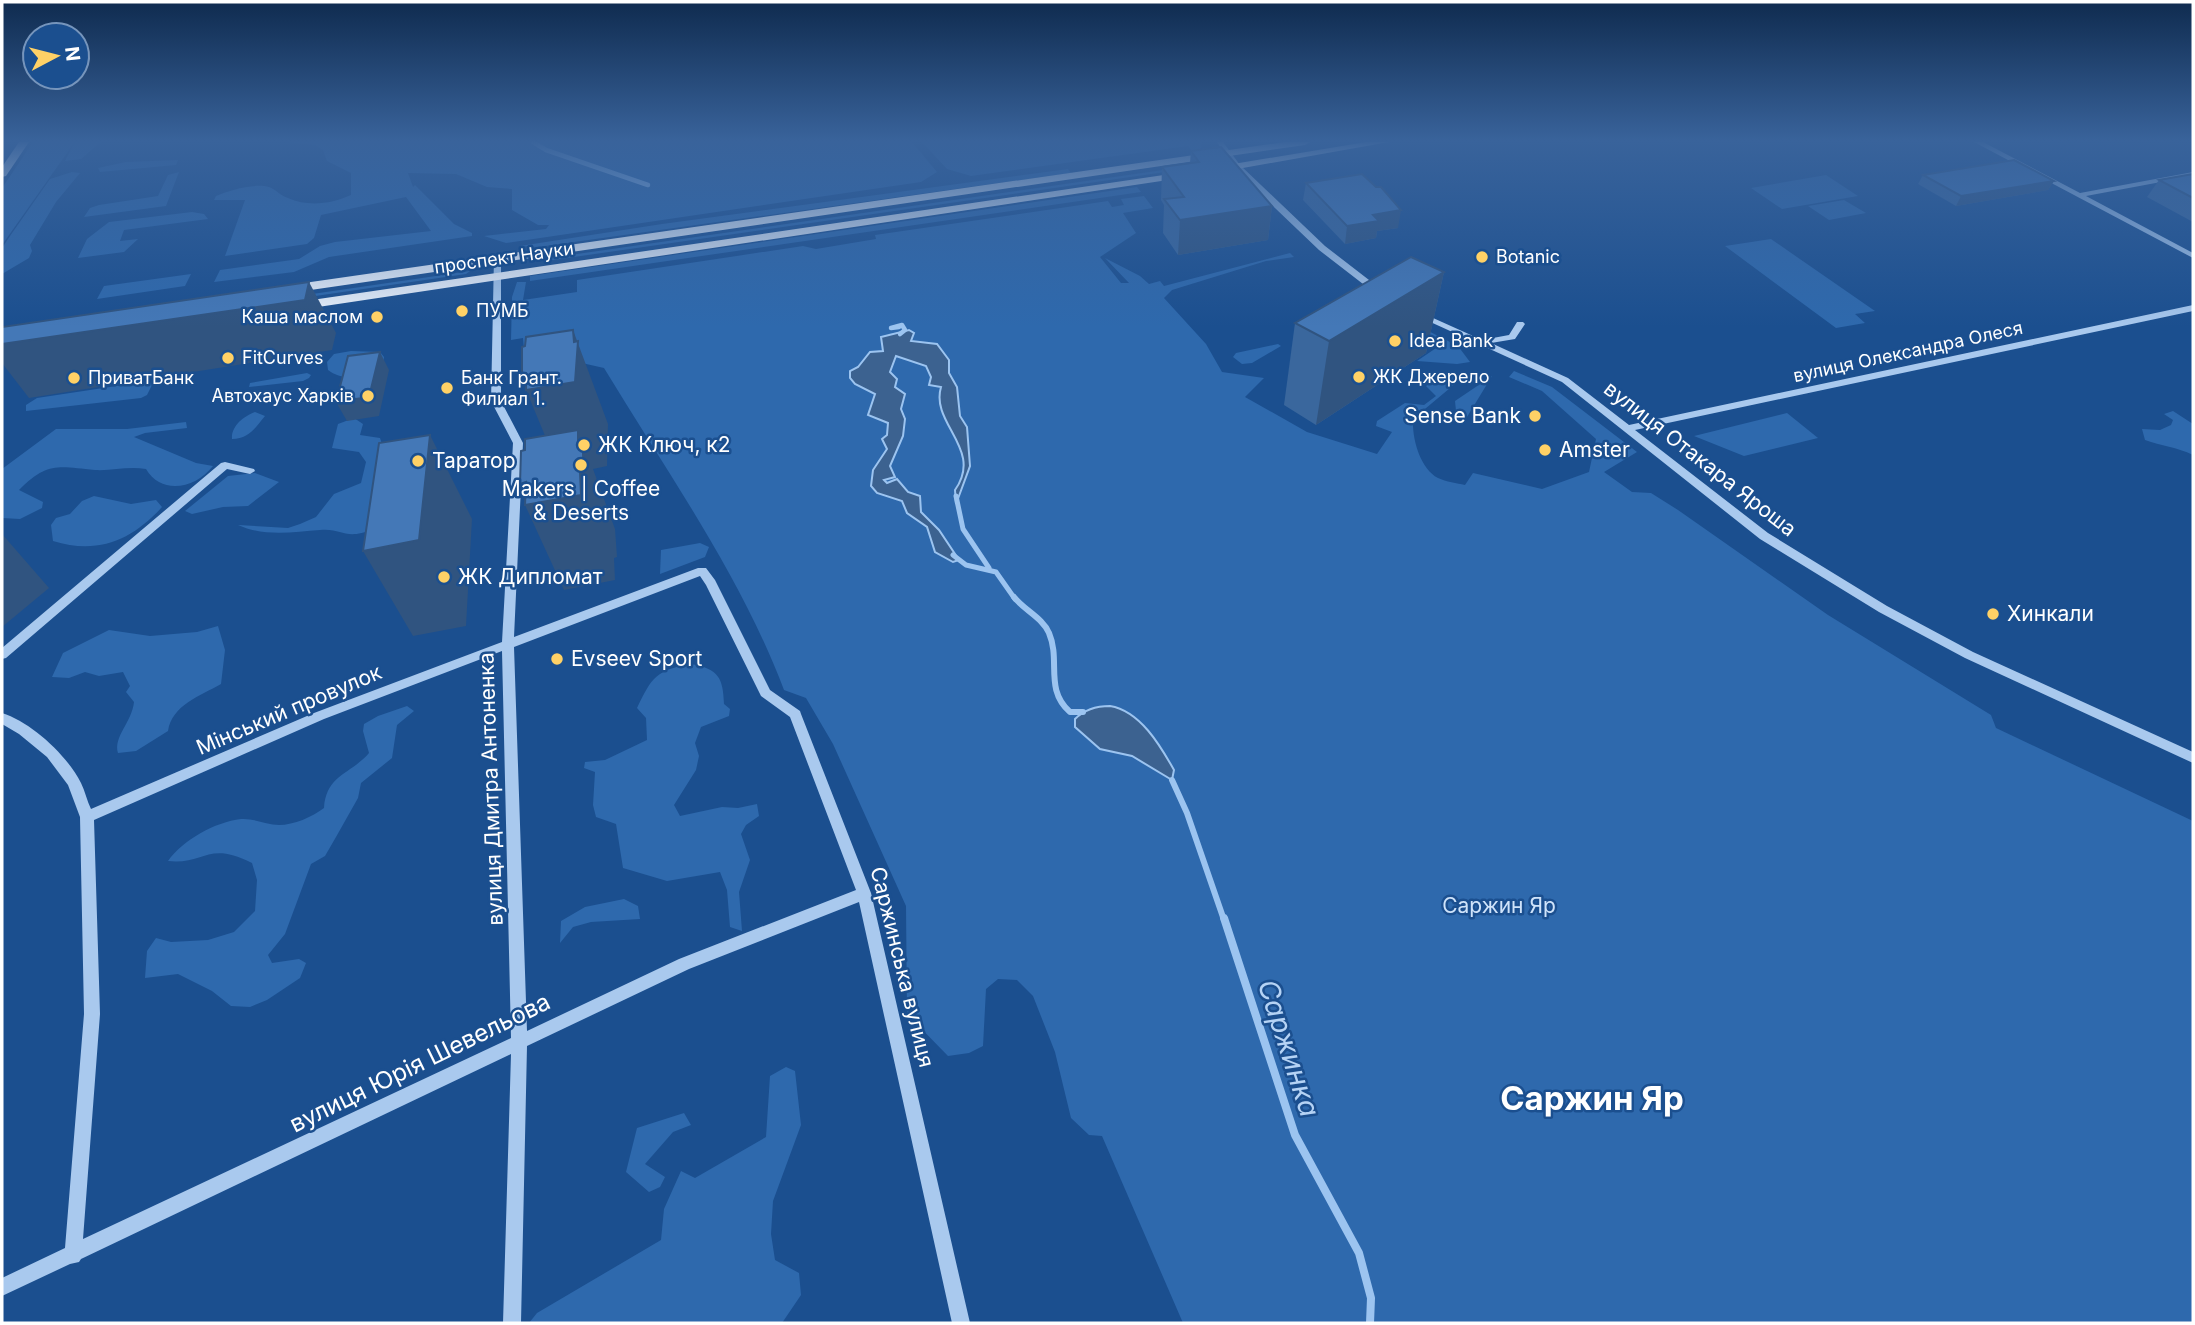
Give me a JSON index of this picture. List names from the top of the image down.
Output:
{
  "streets": {
    "main road": ["проспект Науки"],
    "street": [
      "вулиця Олександра Олеся",
      "вулиця Отакара Яроша",
      "Мінський провулок",
      "вулиця Дмитра Антоненка",
      "Саржинська вулиця",
      "вулиця Юрія Шевельова"
    ]
  },
  "crossings": [
    ["проспект Науки", "вулиця Дмитра Антоненка"],
    ["вулиця Олександра Олеся", "вулиця Отакара Яроша"],
    ["Мінський провулок", "вулиця Дмитра Антоненка"],
    ["Мінський провулок", "Саржинська вулиця"],
    ["вулиця Дмитра Антоненка", "Саржинська вулиця"],
    ["вулиця Дмитра Антоненка", "вулиця Юрія Шевельова"],
    ["Саржинська вулиця", "вулиця Юрія Шевельова"]
  ],
  "districts": ["Саржин Яр"],
  "water": ["Саржинка"],
  "parks": ["Саржин Яр"],
  "places": [
    "Botanic",
    "ПУМБ",
    "Каша маслом",
    "Idea Bank",
    "FitCurves",
    "ЖК Джерело",
    "ПриватБанк",
    "Банк Грант. Филиал 1.",
    "Автохаус Харків",
    "Sense Bank",
    "ЖК Ключ, к2",
    "Amster",
    "Таратор",
    "Makers | Coffee & Deserts",
    "ЖК Дипломат",
    "Хинкали",
    "Evseev Sport"
  ],
  "north": "right"
}
